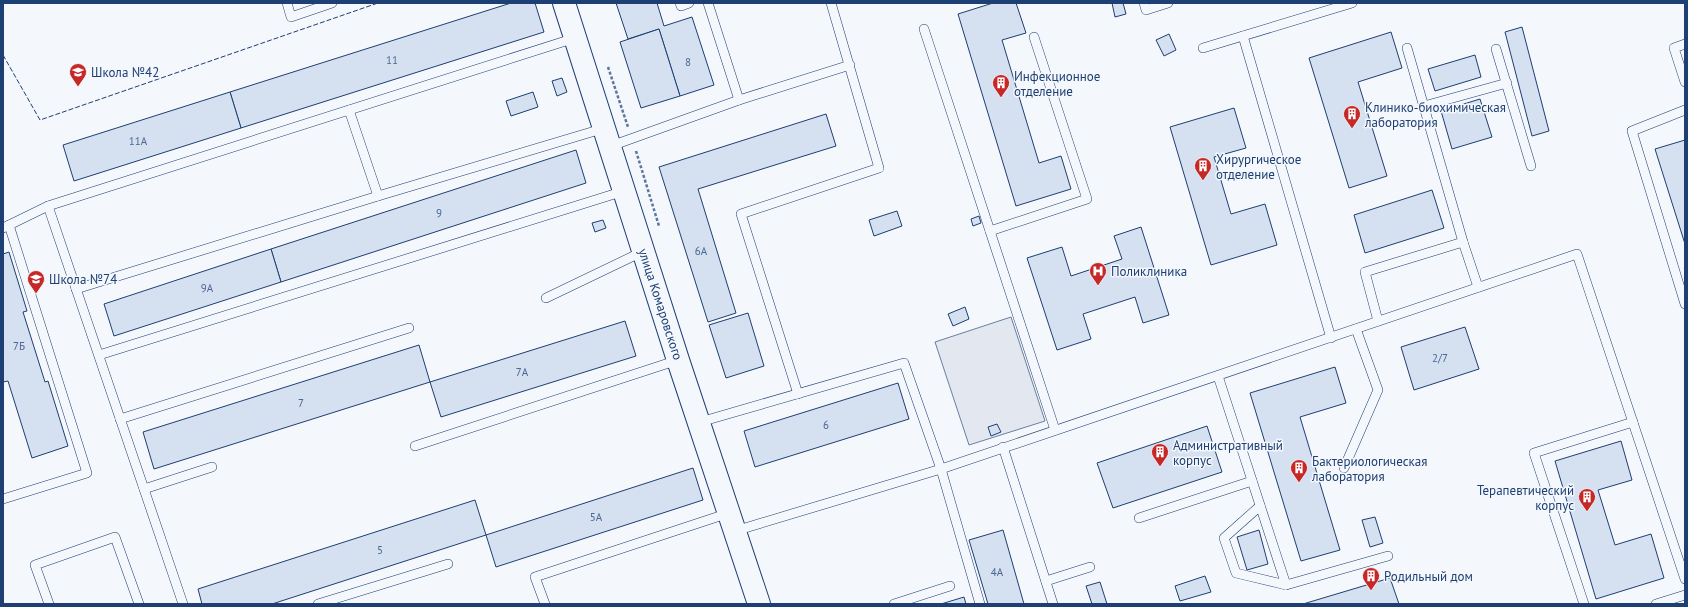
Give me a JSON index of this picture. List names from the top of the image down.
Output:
{
  "streets": {
    "street": ["улица Комаровского"]
  },
  "places": {
    "school or university": ["Школа №42", "Школа №74"],
    "building": [
      "Инфекционное отделение",
      "Клинико-биохимическая лаборатория",
      "Хирургическое отделение",
      "Административный корпус",
      "Бактериологическая лаборатория",
      "Терапевтический корпус",
      "Родильный дом"
    ],
    "hospital": ["Поликлиника"]
  },
  "house_numbers": [
    "11",
    "8",
    "11А",
    "9",
    "6А",
    "9А",
    "7Б",
    "2/7",
    "7А",
    "7",
    "6",
    "5А",
    "5",
    "4А"
  ]
}
